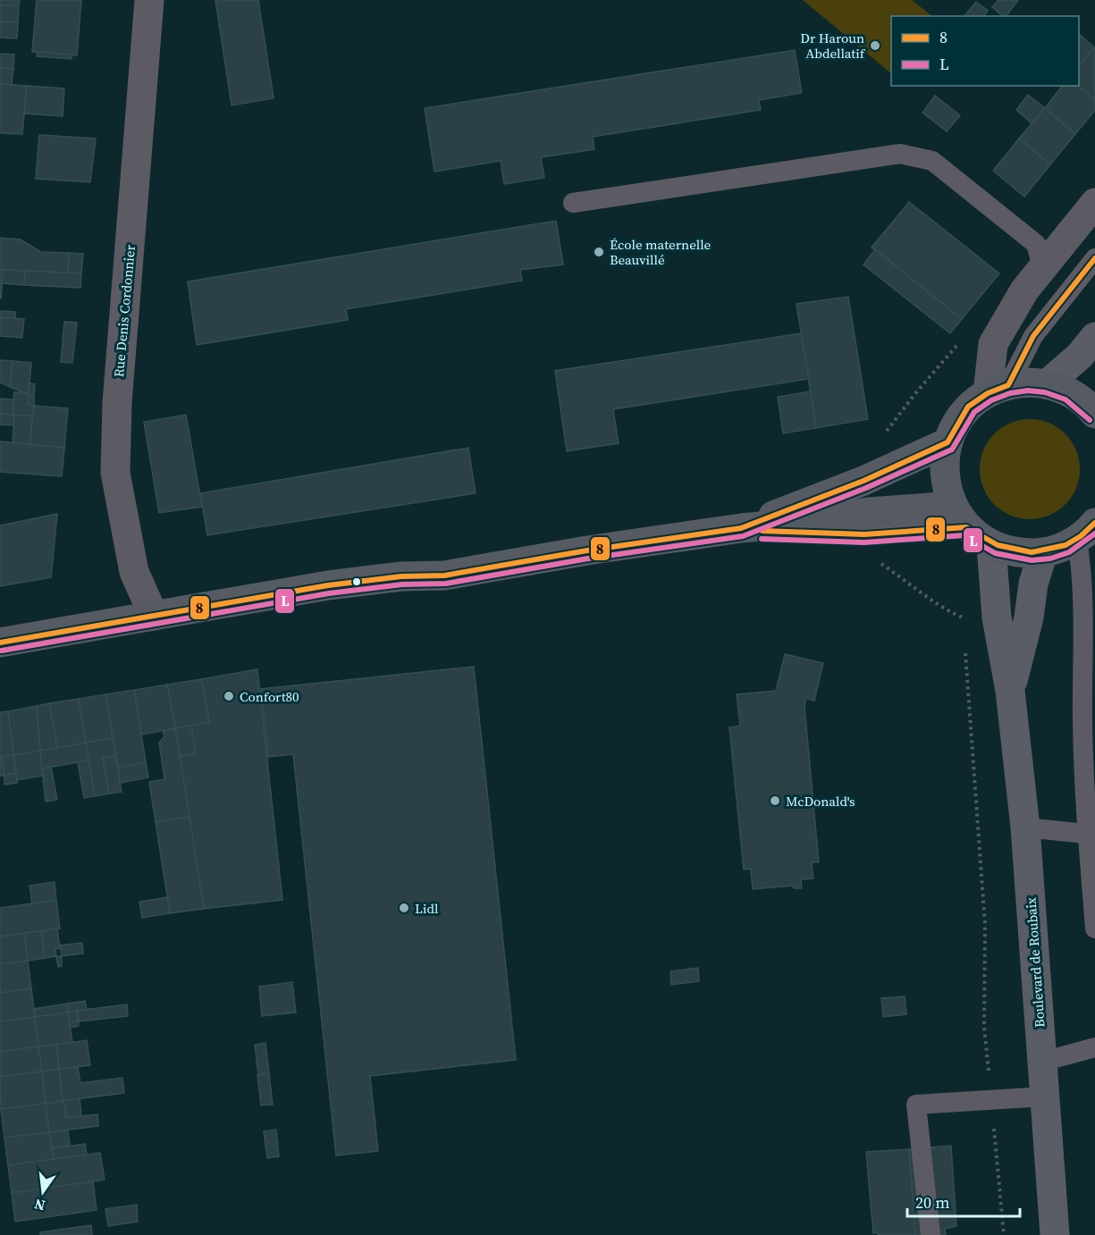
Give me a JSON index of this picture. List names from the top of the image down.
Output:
{
  "streets": {
    "main road": ["Boulevard de Roubaix"],
    "street": ["Rue Denis Cordonnier"]
  },
  "places": [
    "Dr Haroun Abdellatif",
    "École maternelle Beauvillé",
    "Confort80",
    "McDonald's",
    "Lidl"
  ],
  "lines": ["transit line 8", "transit line L"],
  "legend": ["8", "L"],
  "scale_bar": "20 m",
  "north": "bottom"
}
